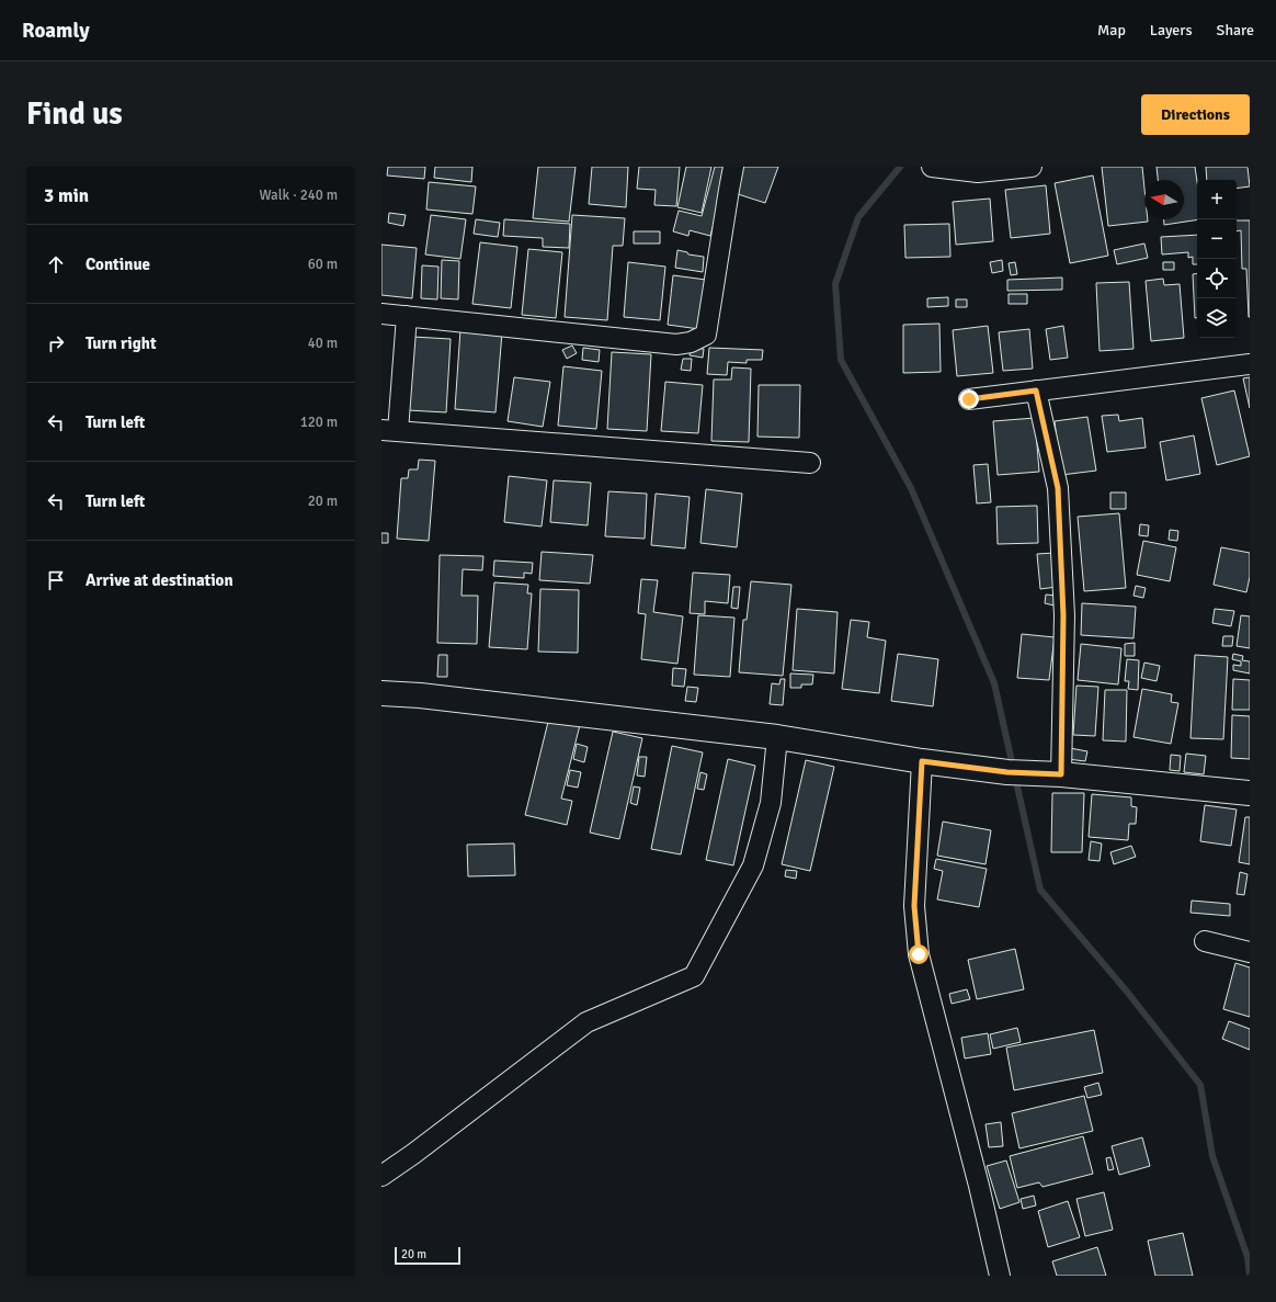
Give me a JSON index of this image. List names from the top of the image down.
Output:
{
  "scale_bar": "20 m",
  "north": "left",
  "page": {
    "header": "Roamly",
    "nav": ["Map", "Layers", "Share"],
    "buttons": "Directions",
    "title": "Find us",
    "heading": ["3 min", "Walk · 240 m"],
    "map_buttons": ["+", "−"],
    "list": [
      ["Continue", "60 m"],
      ["Turn right", "40 m"],
      ["Turn left", "120 m"],
      ["Turn left", "20 m"],
      "Arrive at destination"
    ],
    "scale": "20 m"
  }
}
